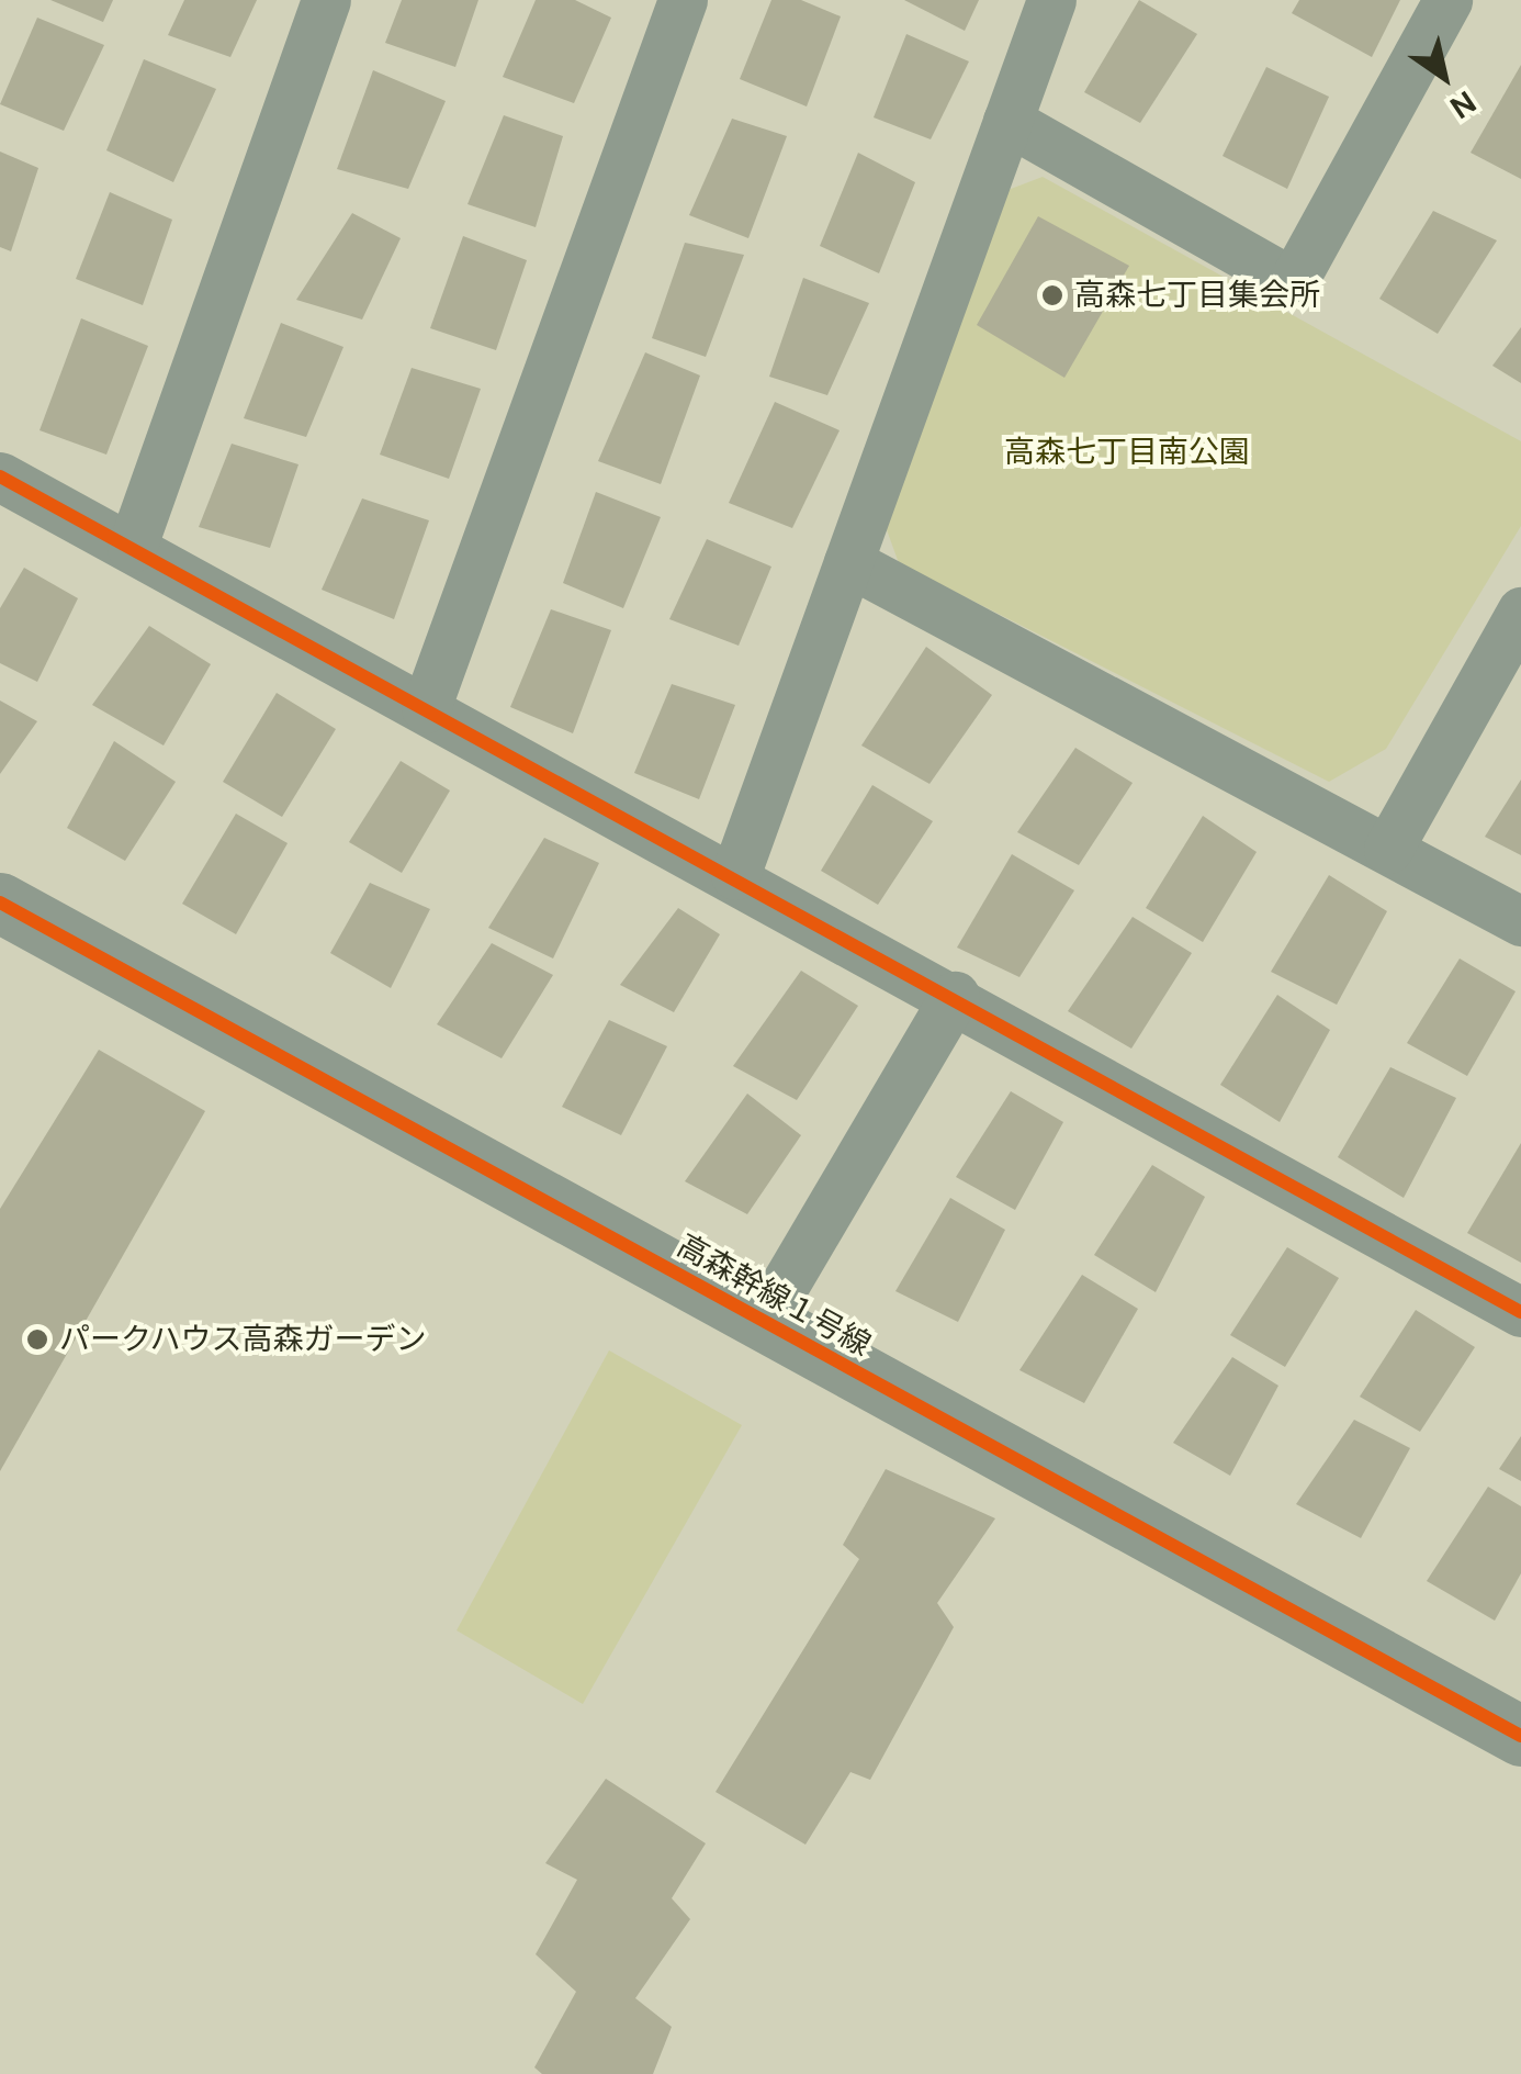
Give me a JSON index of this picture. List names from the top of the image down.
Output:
{
  "streets": {
    "street": ["高森幹線１号線"]
  },
  "parks": ["高森七丁目南公園"],
  "places": ["高森七丁目集会所", "パークハウス高森ガーデン"],
  "north": "bottom right"
}
